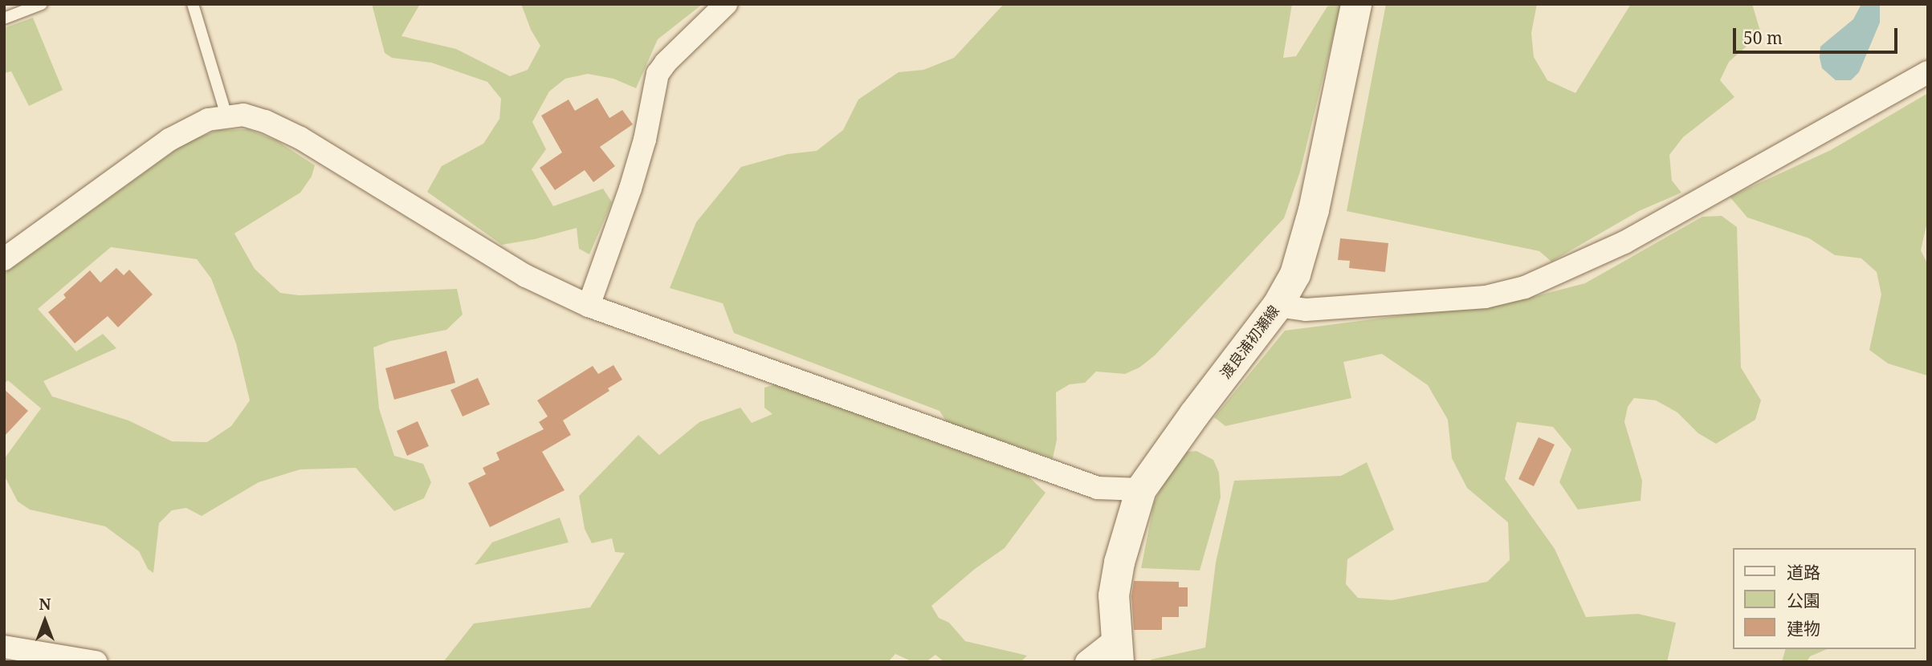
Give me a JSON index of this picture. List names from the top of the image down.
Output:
{
  "streets": {
    "main road": ["渡良浦初瀬線"]
  },
  "legend": ["道路", "公園", "建物"],
  "scale_bar": "50 m",
  "north": "top"
}
